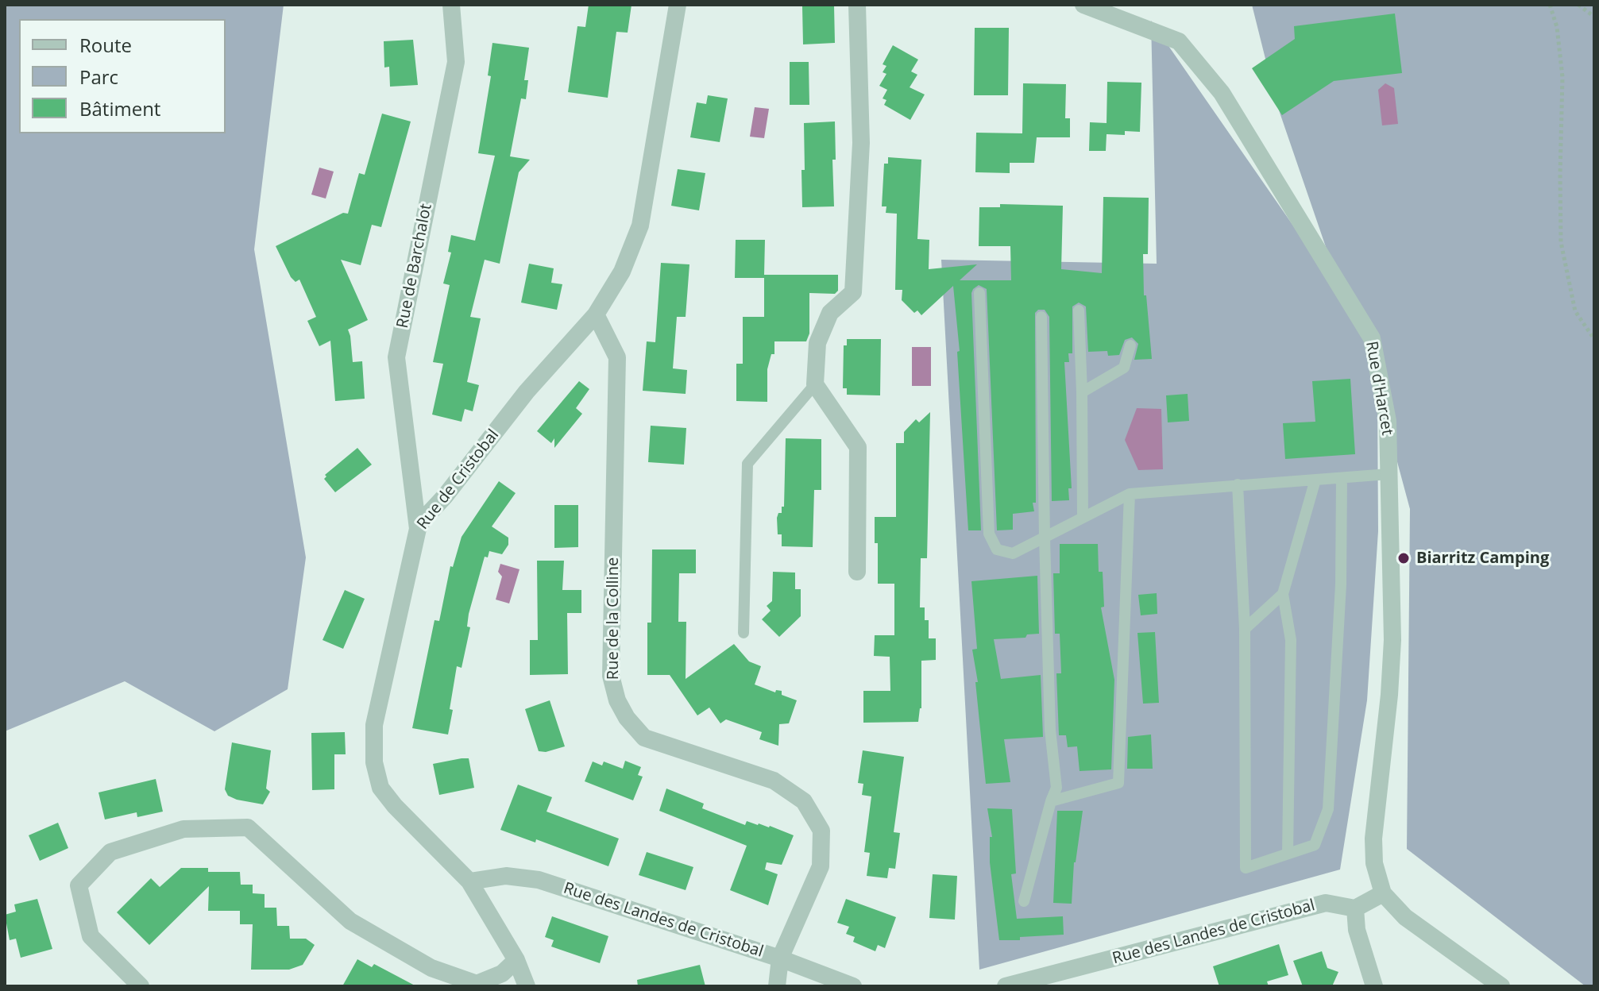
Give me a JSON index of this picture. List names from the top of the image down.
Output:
{
  "streets": {
    "street": [
      "Rue de Barchalot",
      "Rue d'Harcet",
      "Rue de Cristobal",
      "Rue de la Colline",
      "Rue des Landes de Cristobal"
    ]
  },
  "crossings": [
    ["Rue de Barchalot", "Rue de Cristobal"],
    ["Rue de Cristobal", "Rue de la Colline"],
    ["Rue de Cristobal", "Rue des Landes de Cristobal"],
    ["Rue de la Colline", "Rue des Landes de Cristobal"]
  ],
  "places": ["Biarritz Camping"],
  "legend": ["Route", "Parc", "Bâtiment"]
}
